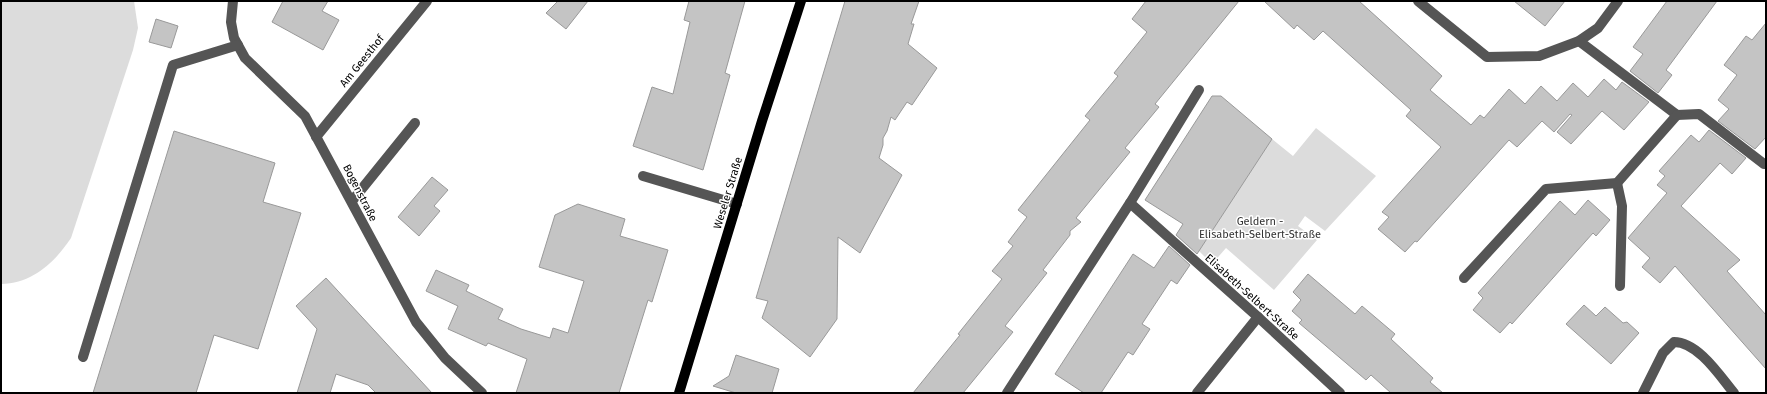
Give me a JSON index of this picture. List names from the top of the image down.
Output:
{
  "streets": {
    "main road": ["Weseler Straße"],
    "street": ["Am Geesthof", "Bogenstraße", "Elisabeth-Selbert-Straße"]
  },
  "crossings": [
    ["Am Geesthof", "Bogenstraße"]
  ],
  "parks": ["Geldern - Elisabeth-Selbert-Straße"]
}
